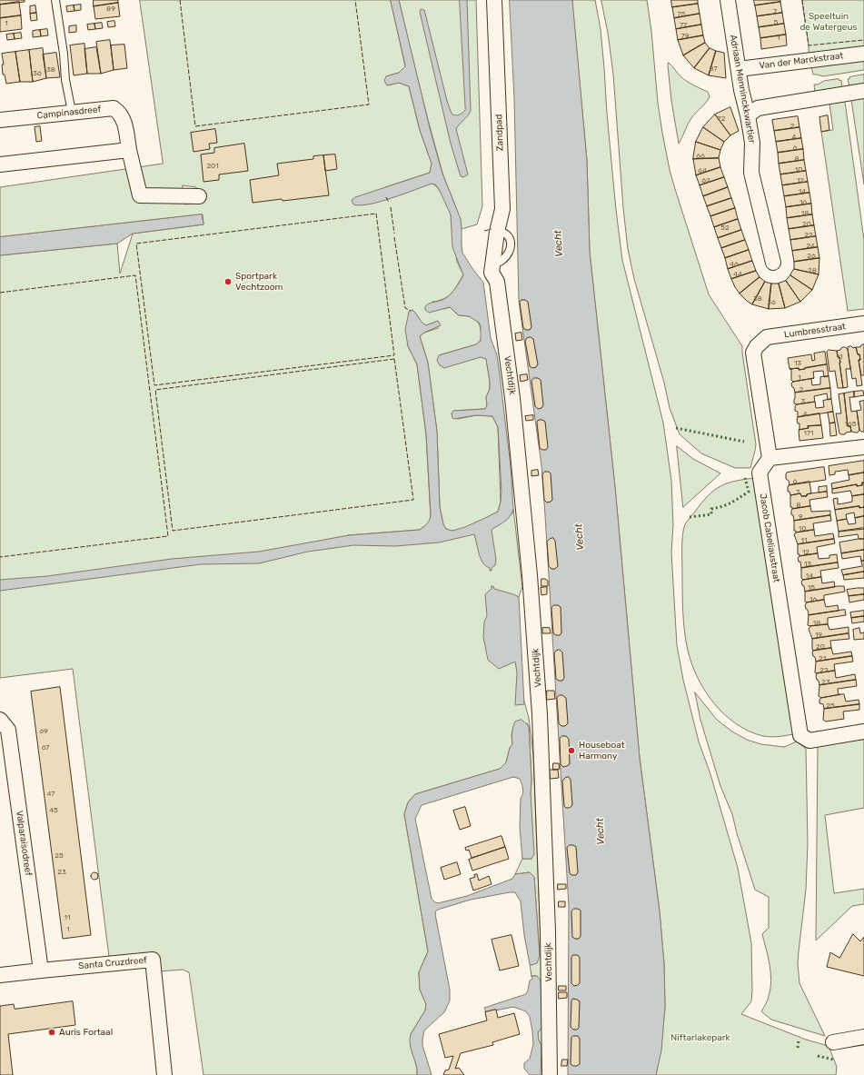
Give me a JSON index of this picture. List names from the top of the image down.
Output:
{
  "streets": {
    "street": [
      "Van der Marckstraat",
      "Adriaan Menninckkwartier",
      "Campinasdreef",
      "Zandpad",
      "Lumbresstraat",
      "Vechtdijk",
      "Jacob Cabeliaustraat",
      "Valparaisodreef",
      "Santa Cruzdreef"
    ]
  },
  "crossings": [
    ["Van der Marckstraat", "Adriaan Menninckkwartier"],
    ["Zandpad", "Vechtdijk"],
    ["Lumbresstraat", "Jacob Cabeliaustraat"],
    ["Valparaisodreef", "Santa Cruzdreef"]
  ],
  "water": ["Vecht"],
  "parks": ["Speeltuin de Watergeus", "Niftarlakepark"],
  "places": ["Sportpark Vechtzoom", "Houseboat Harmony", "Auris Fortaal"],
  "house_numbers": [
    "89",
    "7",
    "75",
    "5",
    "1",
    "77",
    "79",
    "1",
    "87",
    "38",
    "36",
    "72",
    "2",
    "4",
    "6",
    "66",
    "8",
    "201",
    "10",
    "64",
    "62",
    "12",
    "14",
    "16",
    "18",
    "20",
    "52",
    "22",
    "24",
    "26",
    "46",
    "28",
    "44",
    "38",
    "36",
    "11",
    "13",
    "1",
    "2",
    "3",
    "4",
    "165",
    "171",
    "6",
    "7",
    "8",
    "9",
    "10",
    "11",
    "12",
    "13",
    "14",
    "15",
    "16",
    "18",
    "19",
    "20",
    "21",
    "22",
    "23",
    "25",
    "69",
    "67",
    "47",
    "45",
    "25",
    "23",
    "11",
    "1"
  ]
}
